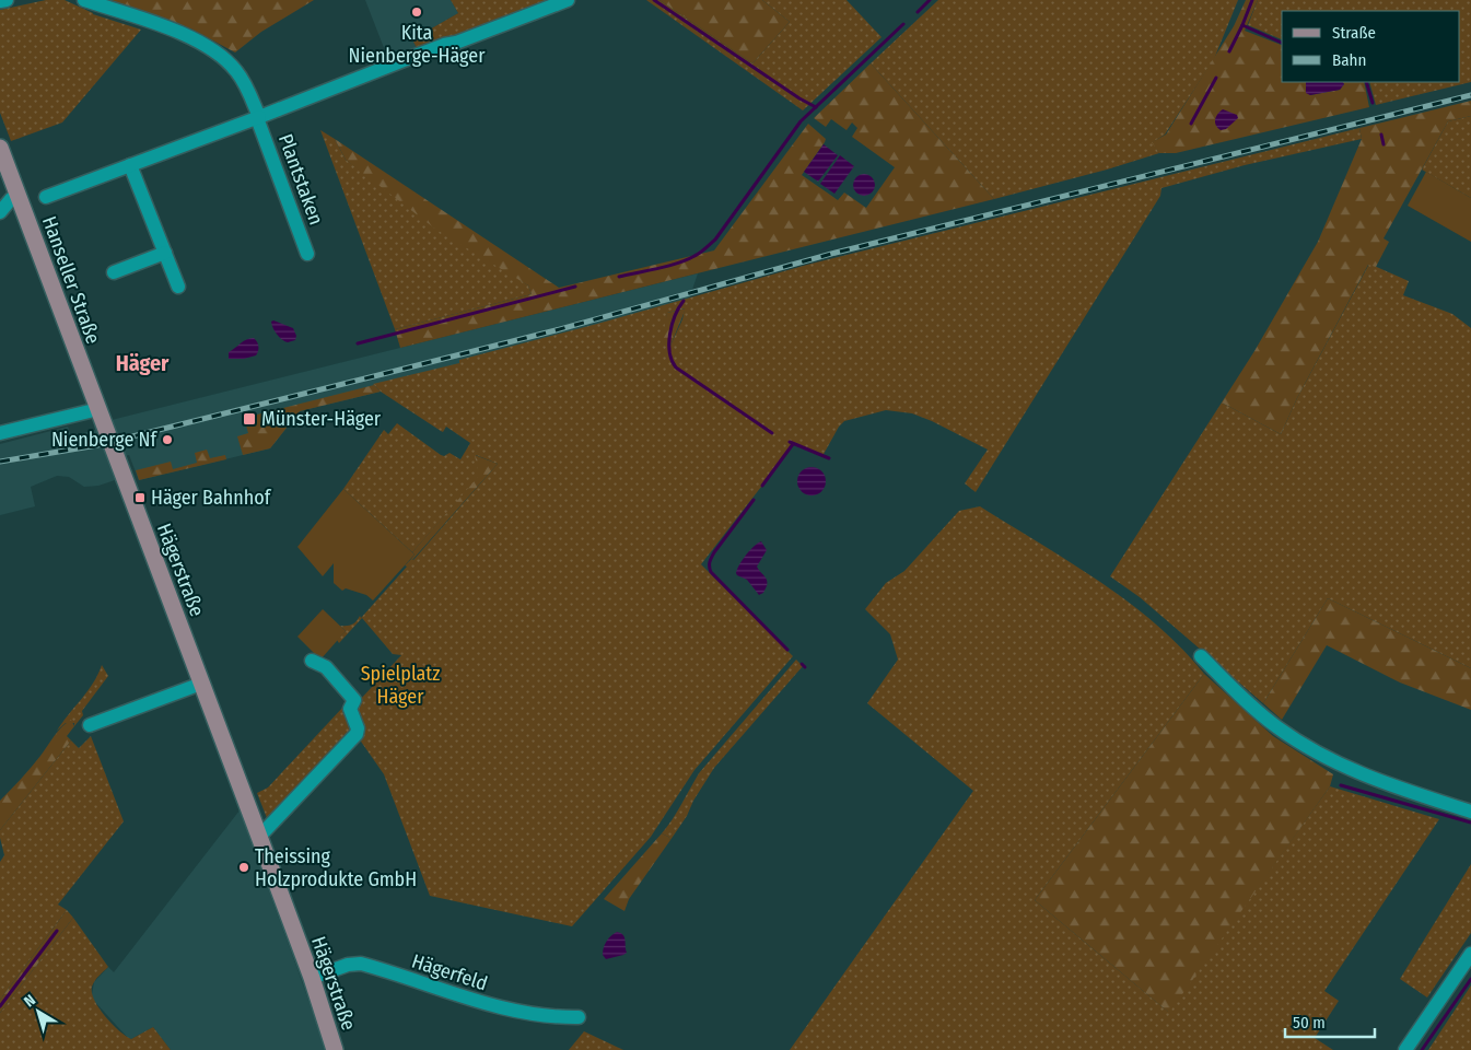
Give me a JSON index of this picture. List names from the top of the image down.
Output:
{
  "streets": {
    "main road": ["Hanseller Straße", "Hägerstraße"],
    "street": ["Plantstaken", "Hägerfeld"]
  },
  "crossings": [
    ["Hanseller Straße", "Hägerstraße"],
    ["Hägerstraße", "Hägerfeld"]
  ],
  "districts": ["Häger"],
  "parks": ["Spielplatz Häger"],
  "places": {
    "other": ["Kita Nienberge-Häger", "Nienberge Nf", "Theissing Holzprodukte GmbH"],
    "transit": ["Münster-Häger", "Häger Bahnhof"]
  },
  "legend": ["Straße", "Bahn"],
  "scale_bar": "50 m",
  "north": "top left"
}
